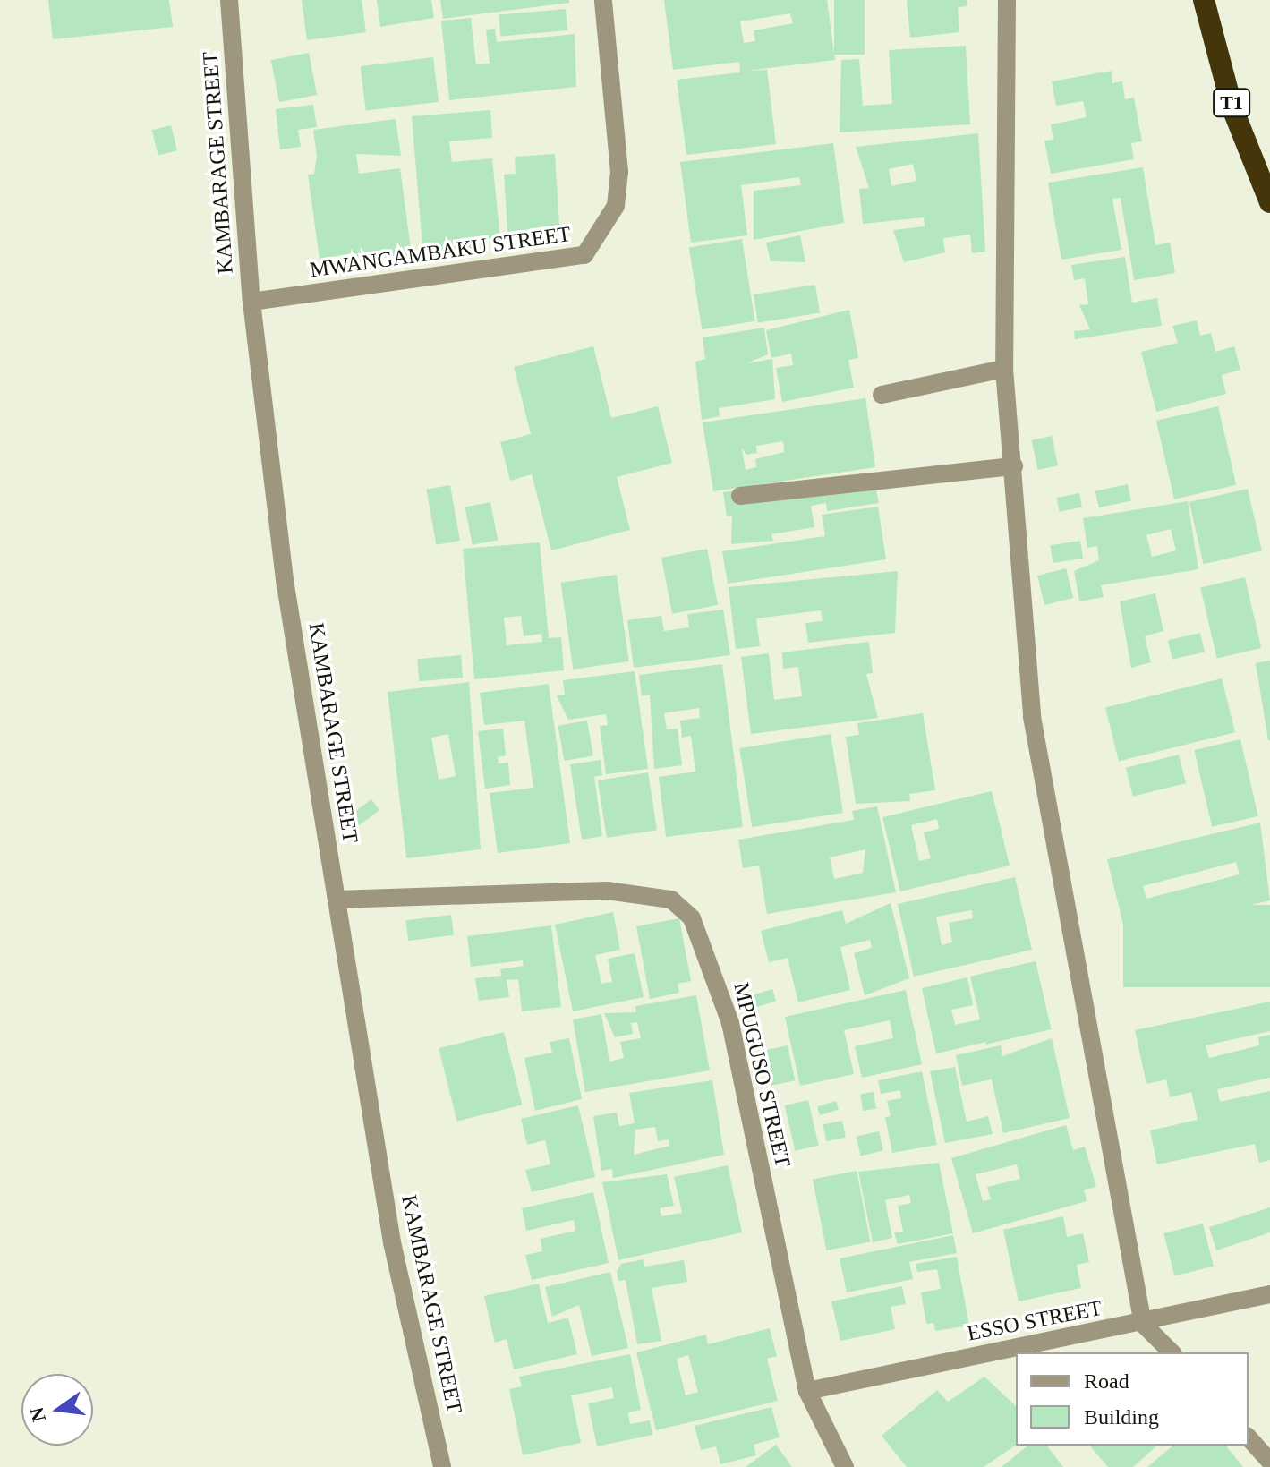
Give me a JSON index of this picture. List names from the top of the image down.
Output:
{
  "streets": {
    "highway": ["T1"],
    "street": [
      "KAMBARAGE STREET",
      "MWANGAMBAKU STREET",
      "MPUGUSO STREET",
      "ESSO STREET"
    ]
  },
  "crossings": [
    ["KAMBARAGE STREET", "MWANGAMBAKU STREET"],
    ["KAMBARAGE STREET", "MPUGUSO STREET"],
    ["MPUGUSO STREET", "ESSO STREET"]
  ],
  "legend": ["Road", "Building"],
  "north": "left"
}
